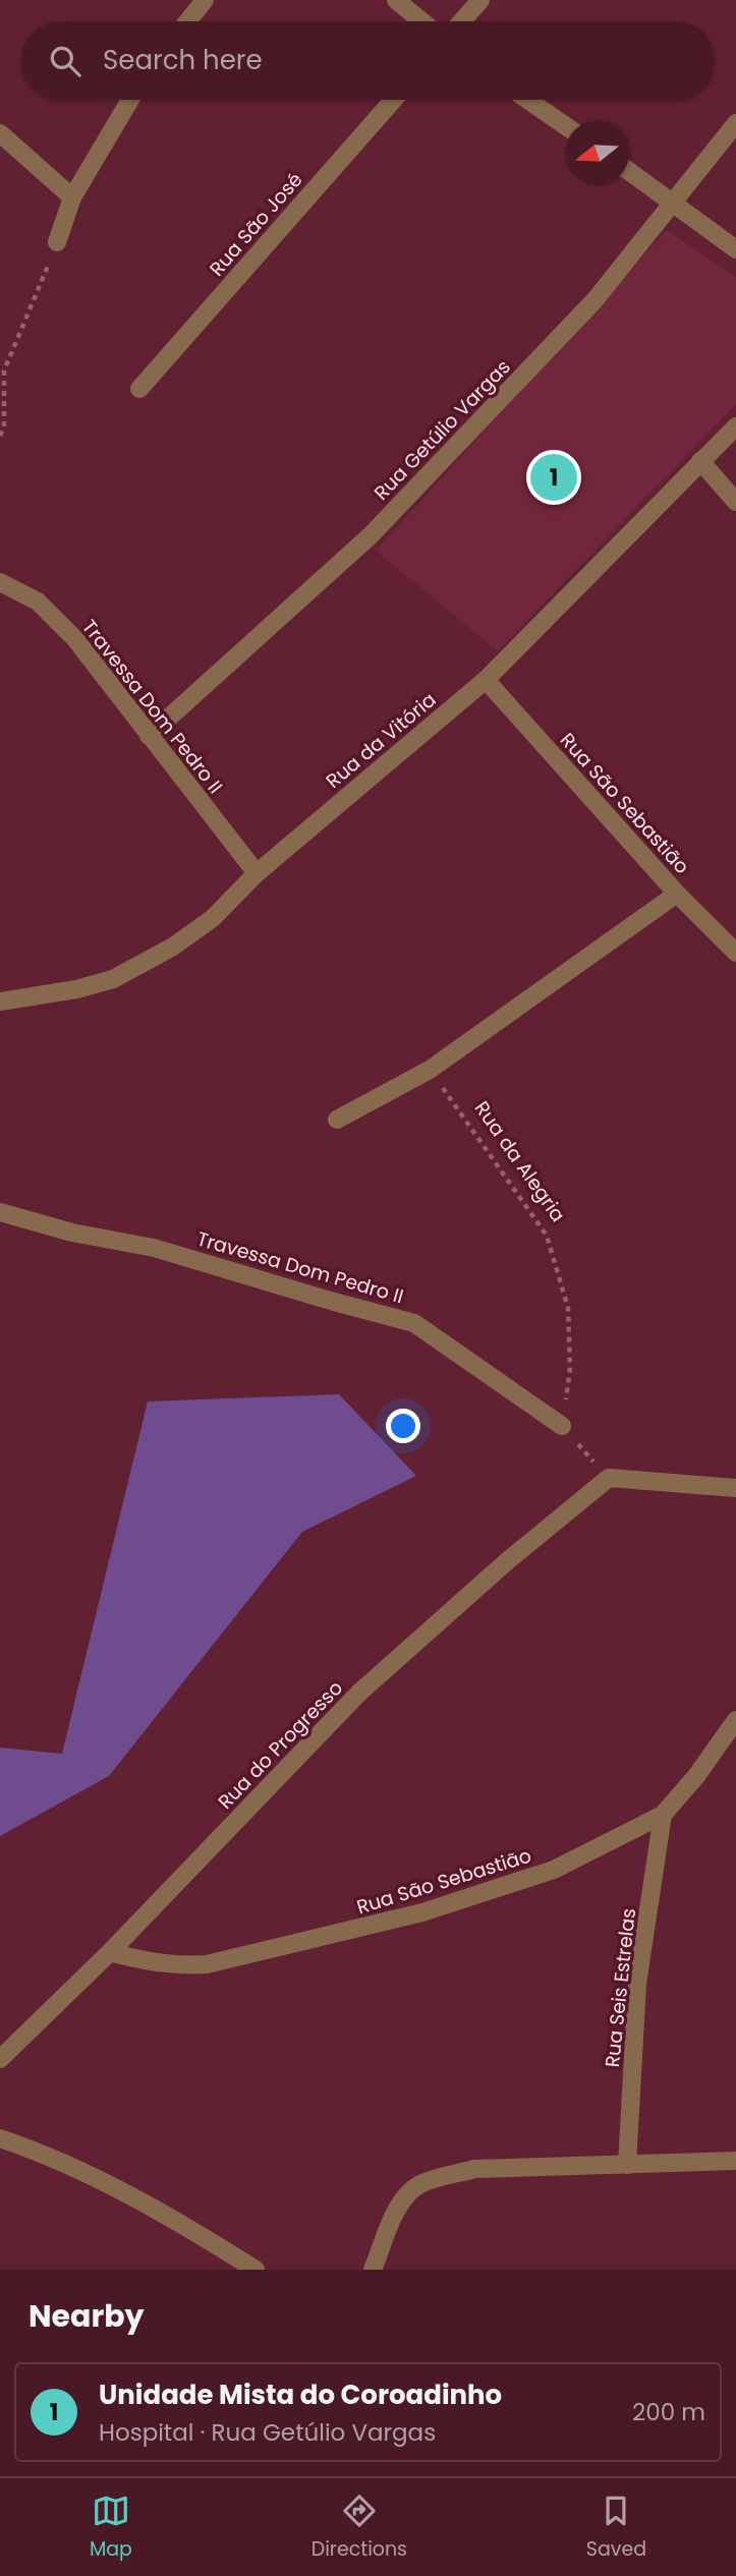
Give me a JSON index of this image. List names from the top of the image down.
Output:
{
  "streets": {
    "street": [
      "Rua São José",
      "Rua Getúlio Vargas",
      "Travessa Dom Pedro II",
      "Rua da Vitória",
      "Rua São Sebastião",
      "Rua do Progresso",
      "Rua Seis Estrelas"
    ],
    "path": ["Rua da Alegria"]
  },
  "crossings": [
    ["Rua Getúlio Vargas", "Travessa Dom Pedro II"],
    ["Travessa Dom Pedro II", "Rua da Vitória"],
    ["Travessa Dom Pedro II", "Rua da Alegria"],
    ["Rua da Vitória", "Rua São Sebastião"],
    ["Rua São Sebastião", "Rua do Progresso"],
    ["Rua São Sebastião", "Rua Seis Estrelas"]
  ],
  "north": "left",
  "page": {
    "search": "Search here",
    "pins": "1",
    "heading": "Nearby",
    "list": [
      {
        "mark": "1",
        "name": "Unidade Mista do Coroadinho",
        "note": "Hospital · Rua Getúlio Vargas",
        "value": "200 m"
      }
    ],
    "nav": ["Map", "Directions", "Saved"]
  }
}
